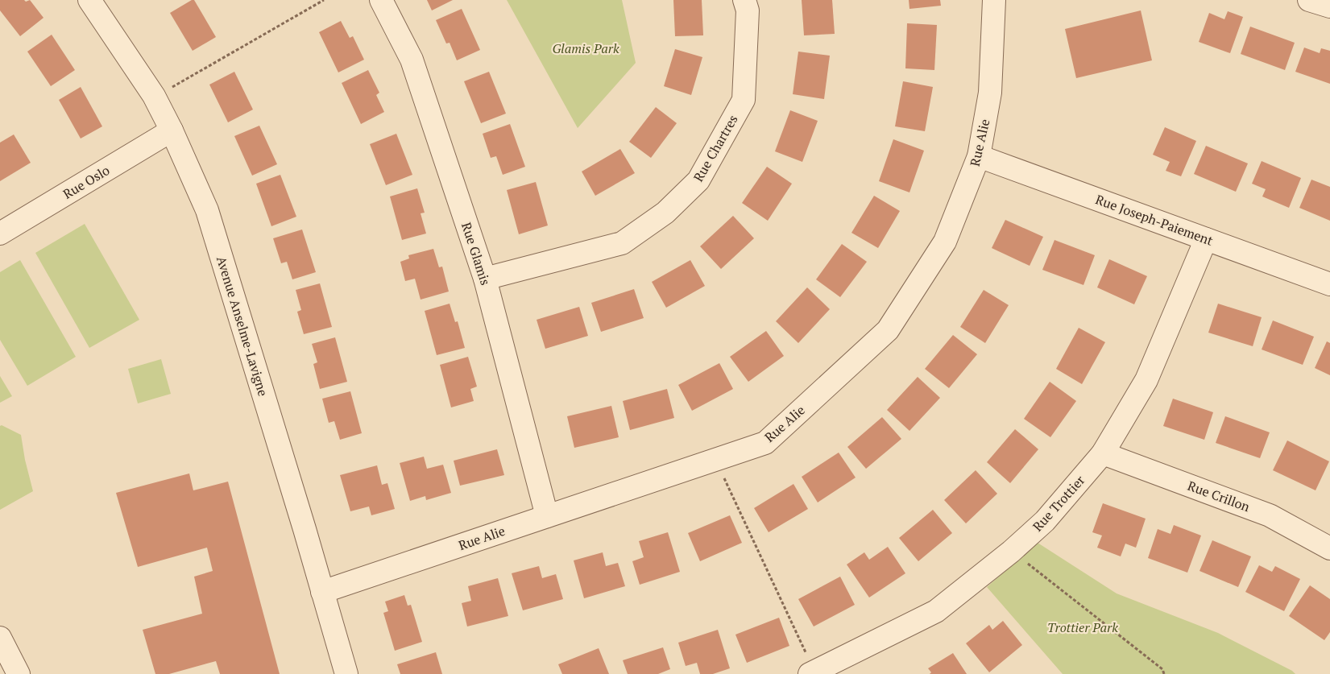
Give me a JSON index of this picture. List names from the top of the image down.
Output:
{
  "streets": {
    "street": [
      "Rue Alie",
      "Rue Chartres",
      "Rue Oslo",
      "Rue Joseph-Paiement",
      "Rue Glamis",
      "Avenue Anselme-Lavigne",
      "Rue Crillon",
      "Rue Trottier"
    ]
  },
  "crossings": [
    ["Rue Alie", "Rue Joseph-Paiement"],
    ["Rue Alie", "Rue Glamis"],
    ["Rue Alie", "Avenue Anselme-Lavigne"],
    ["Rue Chartres", "Rue Glamis"],
    ["Rue Oslo", "Avenue Anselme-Lavigne"],
    ["Rue Joseph-Paiement", "Rue Trottier"],
    ["Rue Crillon", "Rue Trottier"]
  ],
  "parks": ["Glamis Park", "Trottier Park"]
}
